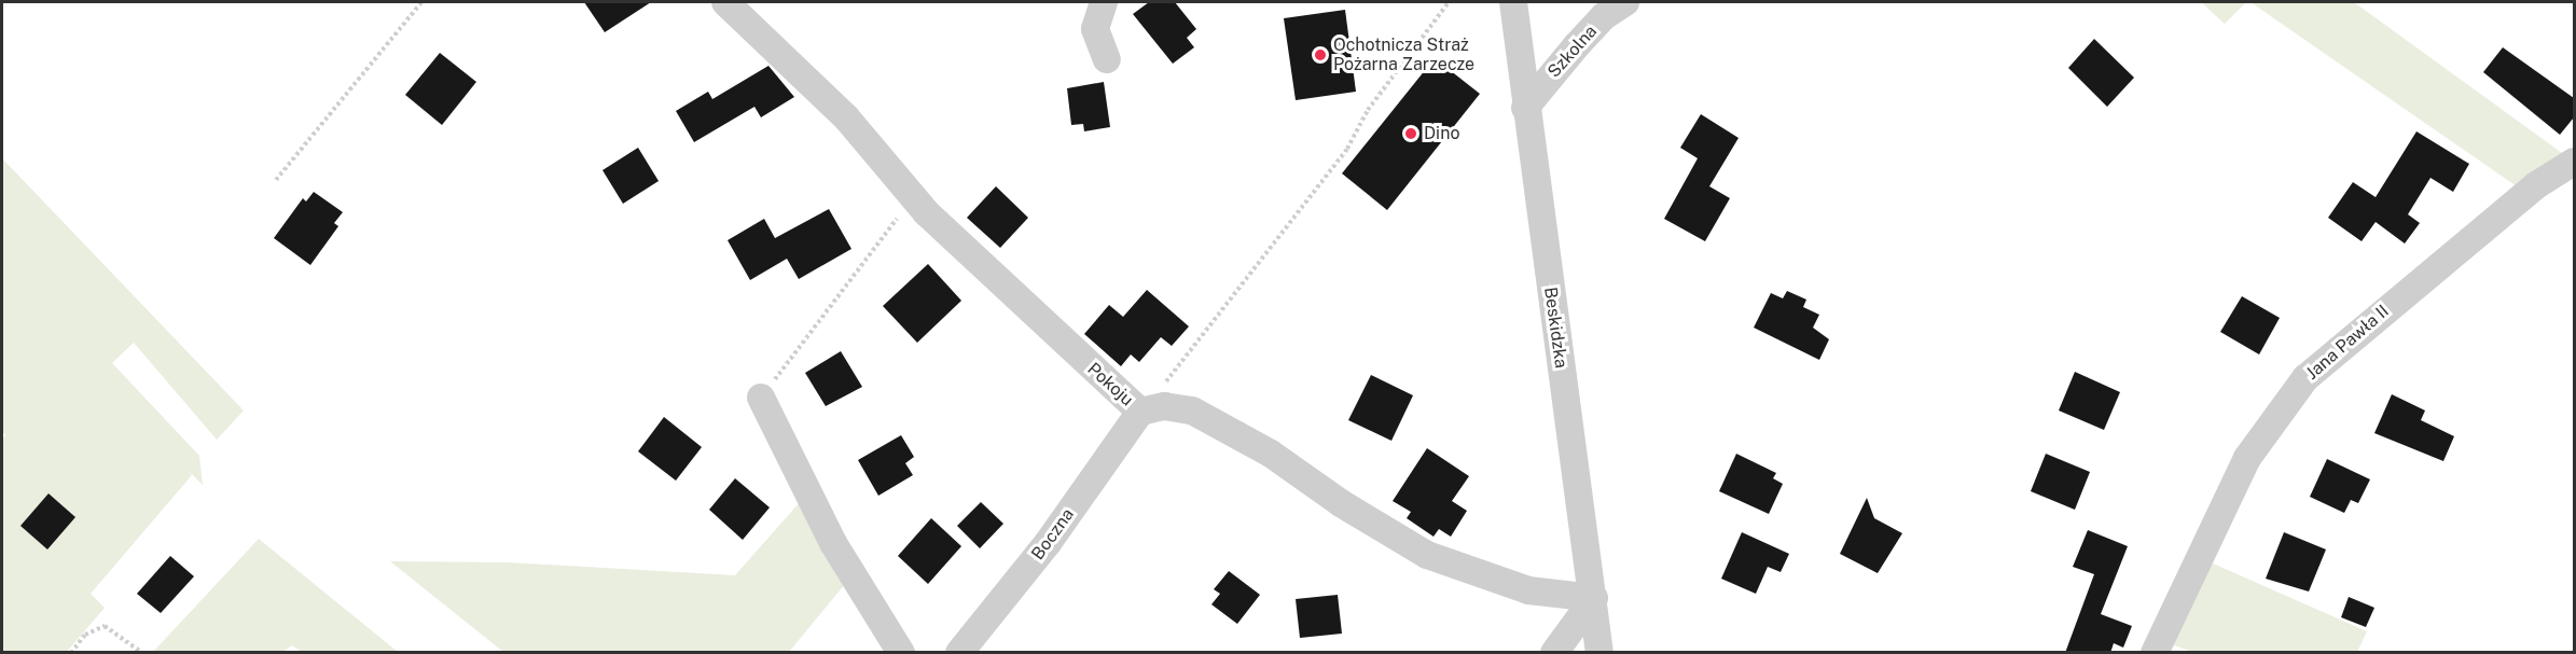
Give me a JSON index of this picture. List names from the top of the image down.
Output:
{
  "streets": {
    "street": [
      "Szkolna",
      "Beskidzka",
      "Jana Pawła II",
      "Pokoju",
      "Boczna"
    ]
  },
  "crossings": [
    ["Szkolna", "Beskidzka"],
    ["Pokoju", "Boczna"]
  ],
  "places": ["Ochotnicza Straż Pożarna Zarzecze", "Dino"]
}
